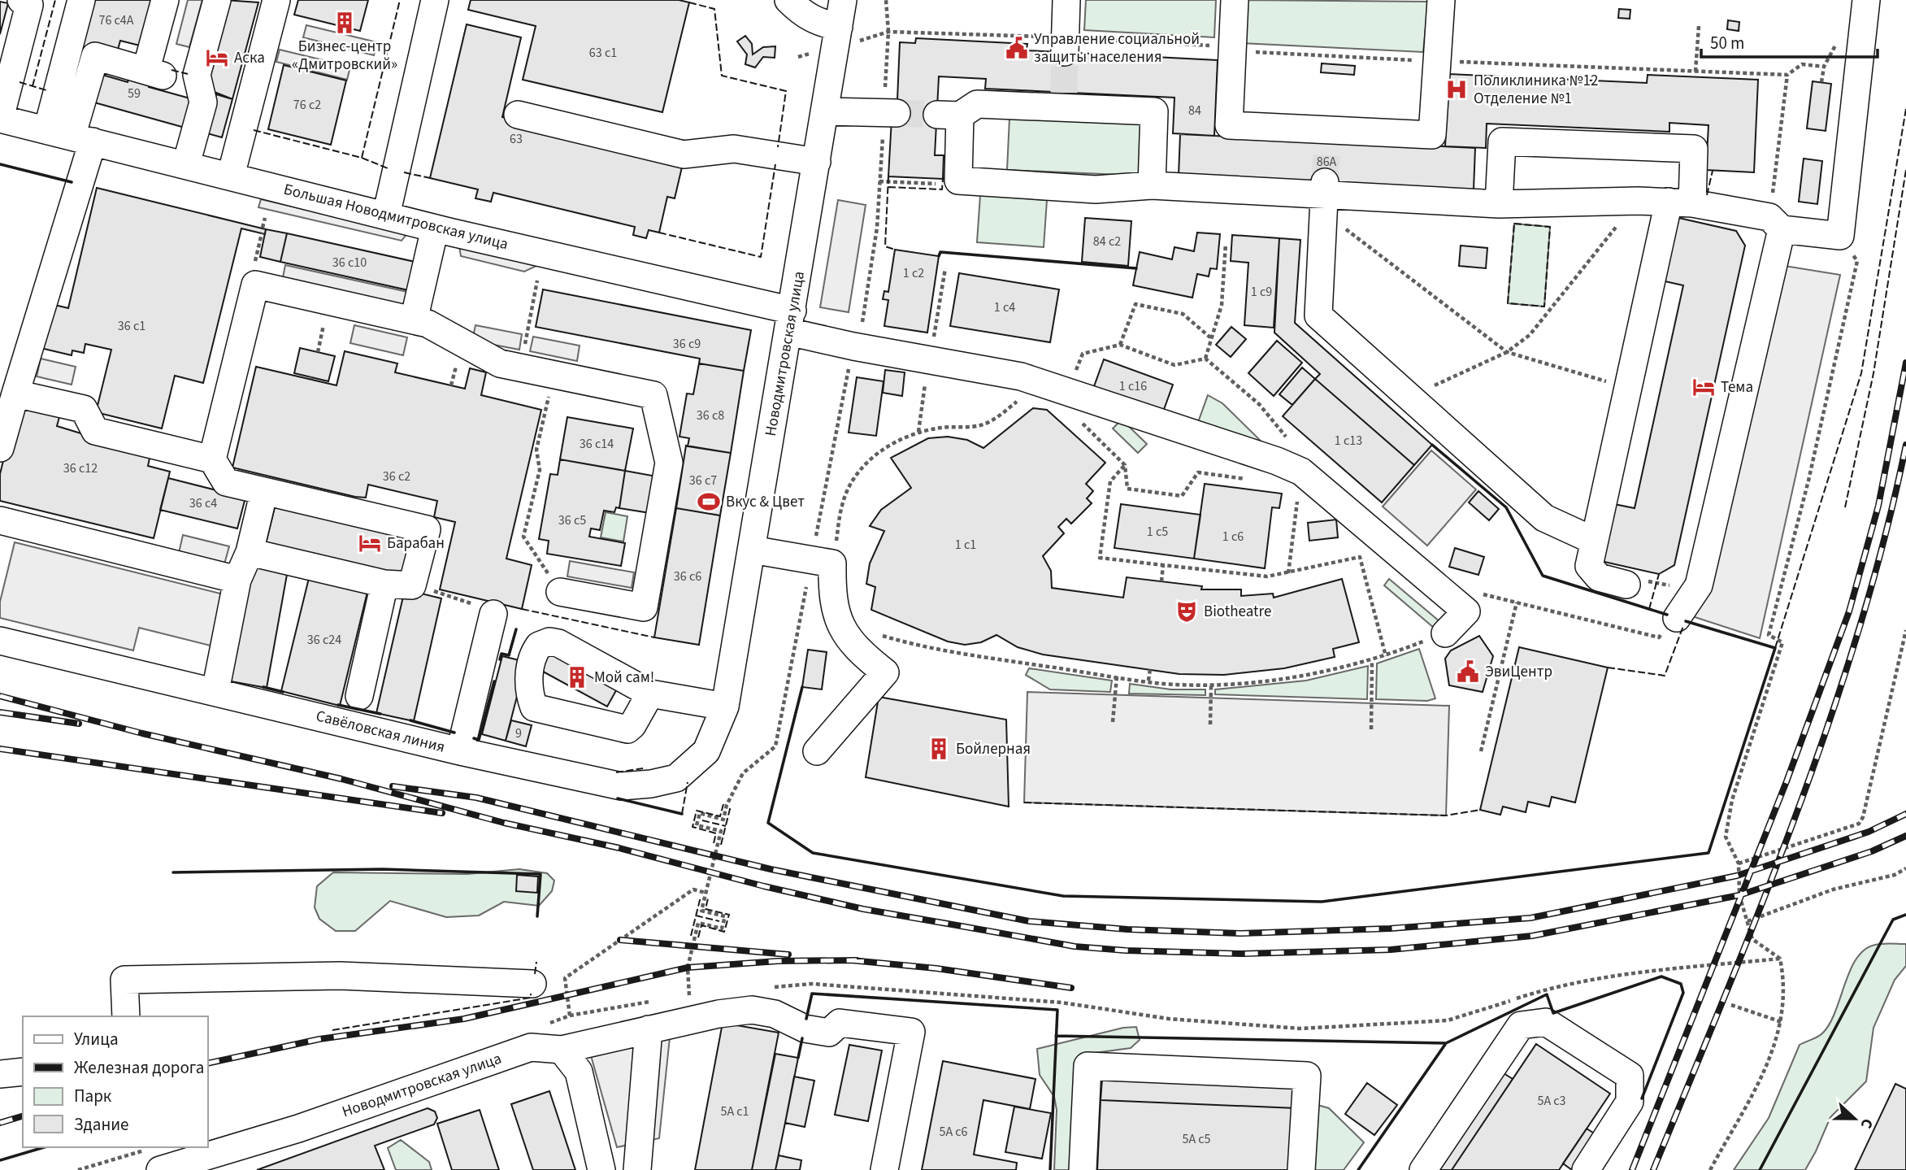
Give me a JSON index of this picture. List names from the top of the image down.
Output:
{
  "streets": {
    "street": ["Большая Новодмитровская улица", "Новодмитровская улица", "Савёловская линия"]
  },
  "crossings": [
    ["Большая Новодмитровская улица", "Новодмитровская улица"],
    ["Новодмитровская улица", "Савёловская линия"]
  ],
  "places": {
    "building": ["Бизнес-центр «Дмитровский»", "Мой сам!", "Бойлерная"],
    "public building": ["Управление социальной защиты населения", "ЭвиЦентр"],
    "hotel": ["Аска", "Тема", "Барабан"],
    "hospital": ["Поликлиника №12 Отделение №1"],
    "sports": ["Вкус & Цвет"],
    "theatre": ["Biotheatre"]
  },
  "house_numbers": [
    "76 с4А",
    "63 с1",
    "59",
    "76 с2",
    "84",
    "63",
    "86А",
    "84 с2",
    "36 с10",
    "1 с2",
    "1 с9",
    "1 с4",
    "36 с1",
    "36 с9",
    "1 с16",
    "36 с8",
    "1 с13",
    "36 с14",
    "36 с12",
    "36 с2",
    "36 с7",
    "36 с4",
    "36 с5",
    "1 с5",
    "1 с6",
    "1 с1",
    "36 с6",
    "36 с24",
    "9",
    "5А с3",
    "5А с1",
    "5А с6",
    "5А с5"
  ],
  "legend": [
    "Улица",
    "Железная дорога",
    "Парк",
    "Здание"
  ],
  "scale_bar": "50 m",
  "north": "right"
}
